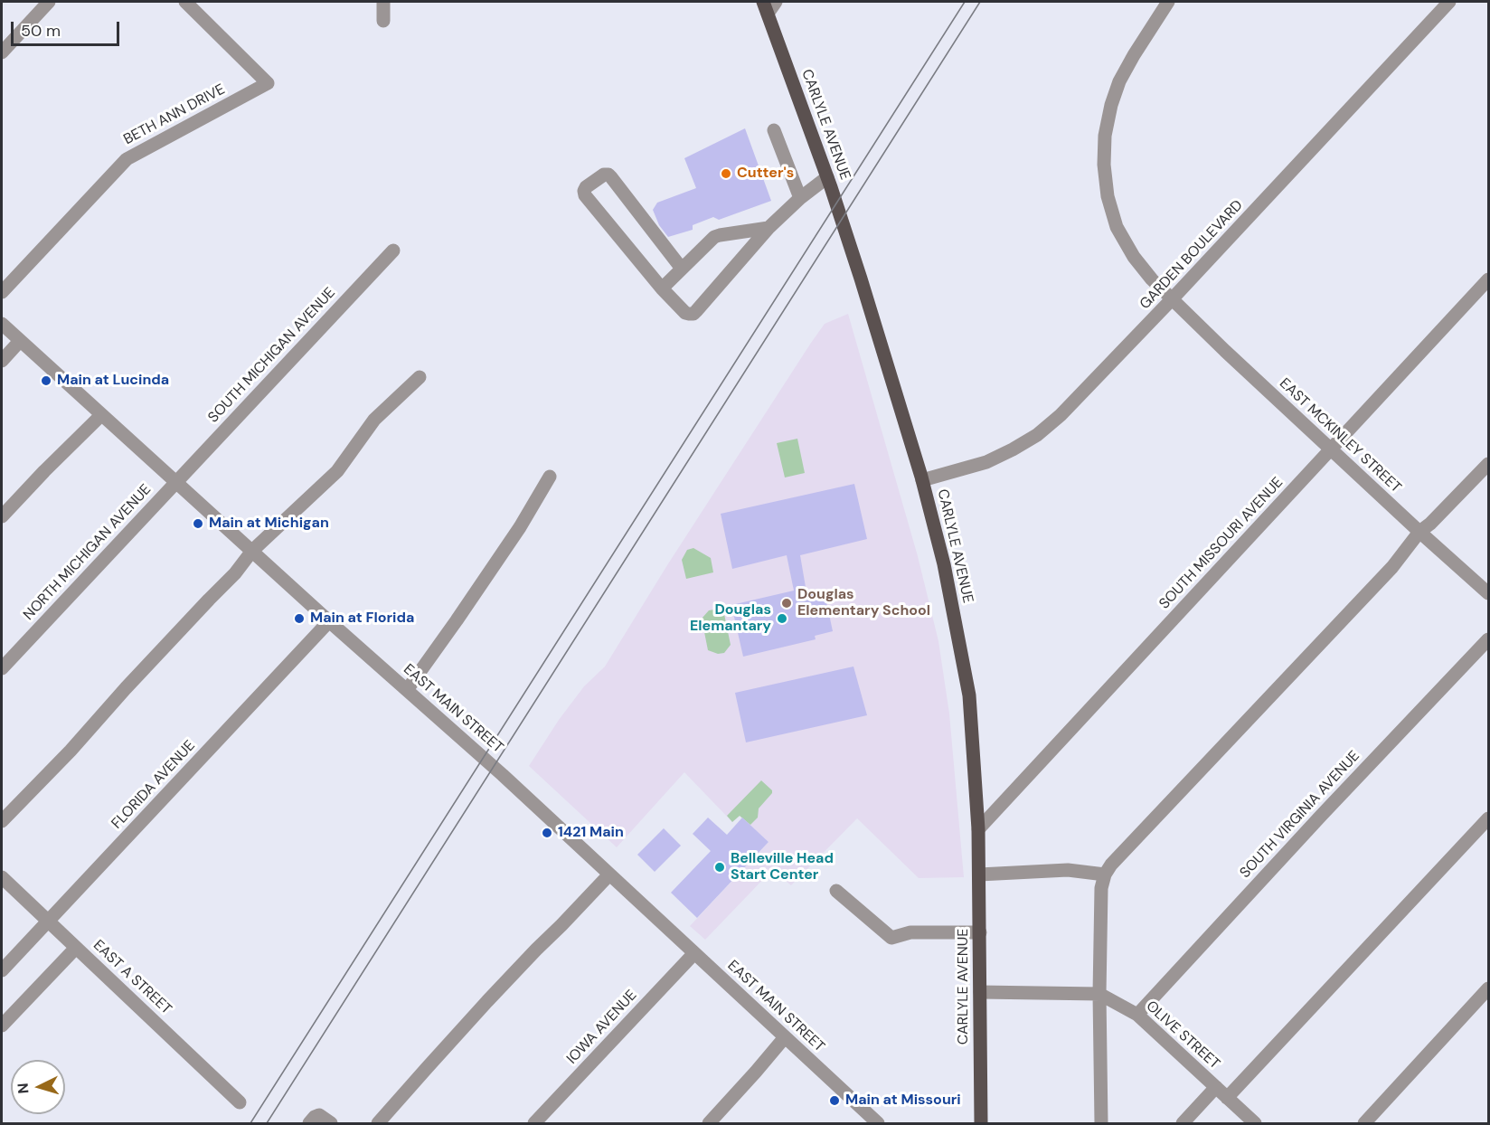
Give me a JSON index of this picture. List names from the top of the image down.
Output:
{
  "streets": {
    "main road": ["CARLYLE AVENUE"],
    "street": [
      "BETH ANN DRIVE",
      "GARDEN BOULEVARD",
      "SOUTH MICHIGAN AVENUE",
      "EAST MCKINLEY STREET",
      "SOUTH MISSOURI AVENUE",
      "NORTH MICHIGAN AVENUE",
      "EAST MAIN STREET",
      "FLORIDA AVENUE",
      "SOUTH VIRGINIA AVENUE",
      "EAST A STREET",
      "IOWA AVENUE",
      "OLIVE STREET"
    ]
  },
  "crossings": [
    ["CARLYLE AVENUE", "GARDEN BOULEVARD"],
    ["CARLYLE AVENUE", "SOUTH MISSOURI AVENUE"],
    ["CARLYLE AVENUE", "OLIVE STREET"],
    ["GARDEN BOULEVARD", "EAST MCKINLEY STREET"],
    ["SOUTH MICHIGAN AVENUE", "NORTH MICHIGAN AVENUE"],
    ["SOUTH MICHIGAN AVENUE", "EAST MAIN STREET"],
    ["EAST MCKINLEY STREET", "SOUTH MISSOURI AVENUE"],
    ["NORTH MICHIGAN AVENUE", "EAST MAIN STREET"],
    ["EAST MAIN STREET", "FLORIDA AVENUE"],
    ["EAST MAIN STREET", "IOWA AVENUE"],
    ["FLORIDA AVENUE", "EAST A STREET"],
    ["SOUTH VIRGINIA AVENUE", "OLIVE STREET"]
  ],
  "places": [
    "Cutter's",
    "Main at Lucinda",
    "Main at Michigan",
    "Douglas Elementary School",
    "Main at Florida",
    "Douglas Elemantary",
    "1421 Main",
    "Belleville Head Start Center",
    "Main at Missouri"
  ],
  "scale_bar": "50 m",
  "north": "left"
}
